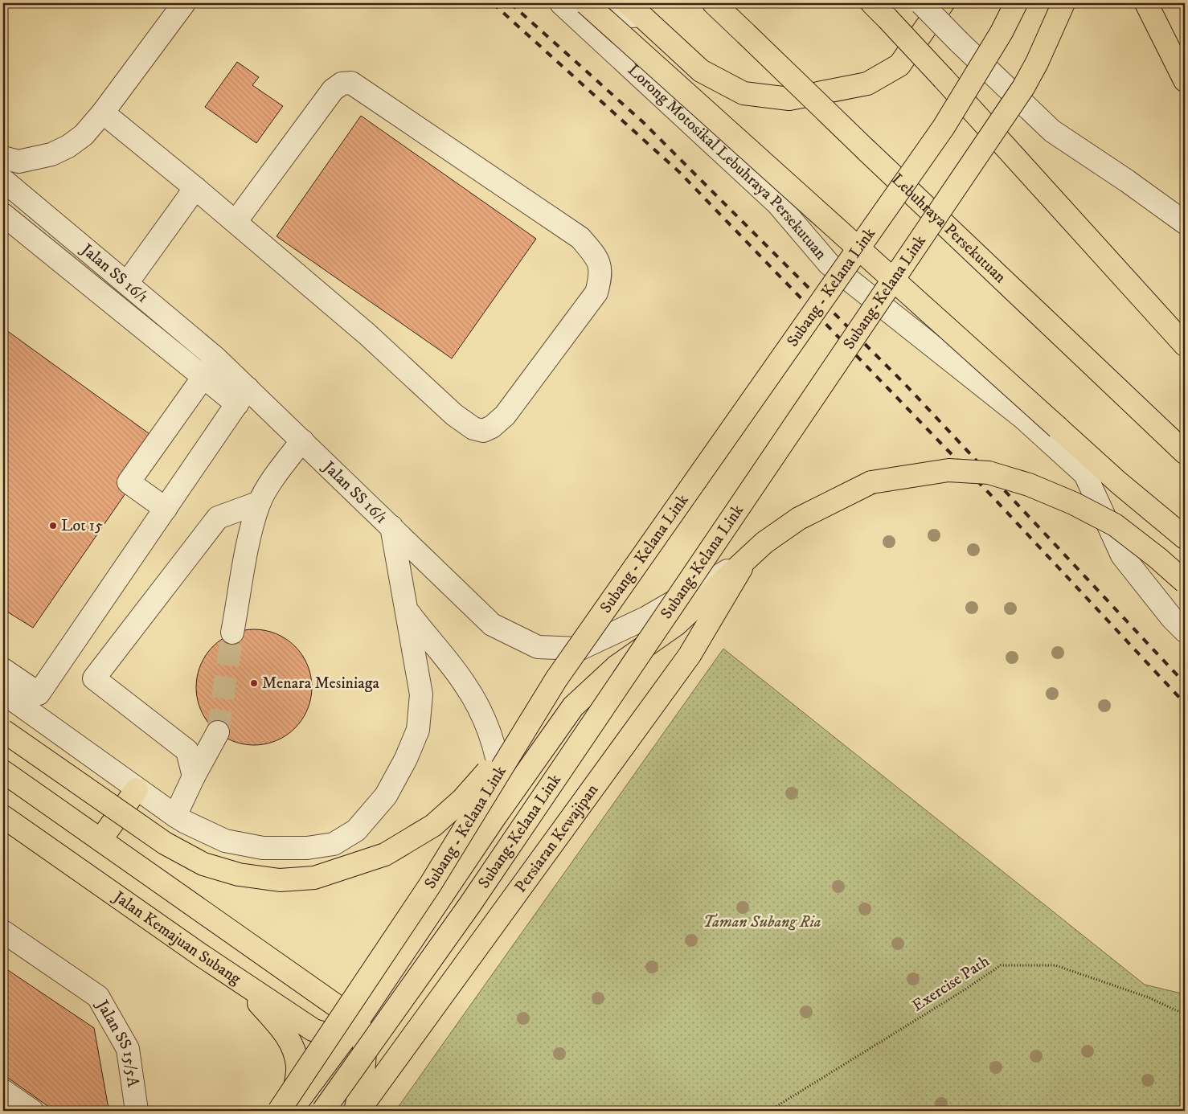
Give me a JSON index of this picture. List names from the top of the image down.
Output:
{
  "streets": {
    "main road": [
      "Lebuhraya Persekutuan",
      "Subang - Kelana Link",
      "Subang-Kelana Link",
      "Persiaran Kewajipan",
      "Jalan Kemajuan Subang"
    ],
    "street": ["Lorong Motosikal Lebuhraya Persekutuan", "Jalan SS 16/1", "Jalan SS 15/5A"],
    "path": ["Exercise Path"]
  },
  "crossings": [
    ["Jalan SS 16/1", "Persiaran Kewajipan"]
  ],
  "parks": ["Taman Subang Ria"],
  "places": ["Lot 15", "Menara Mesiniaga"]
}
